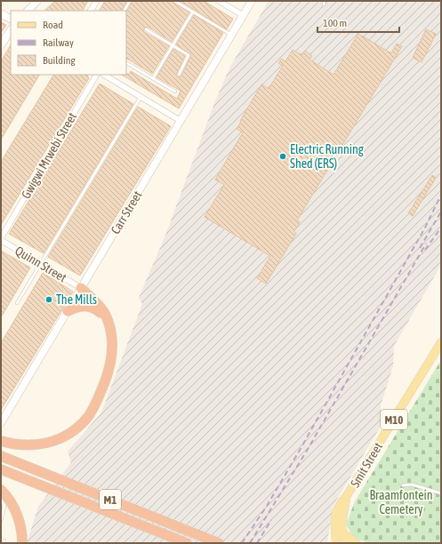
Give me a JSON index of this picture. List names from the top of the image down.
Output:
{
  "streets": {
    "highway": ["M1"],
    "main road": ["M10", "Smit Street"],
    "street": ["Gwigwi Mrwebi Street", "Carr Street", "Quinn Street"]
  },
  "crossings": [
    ["Gwigwi Mrwebi Street", "Quinn Street"],
    ["Carr Street", "Quinn Street"]
  ],
  "parks": ["Braamfontein Cemetery"],
  "places": ["Electric Running Shed (ERS)", "The Mills"],
  "legend": ["Road", "Railway", "Building"],
  "scale_bar": "100 m"
}
